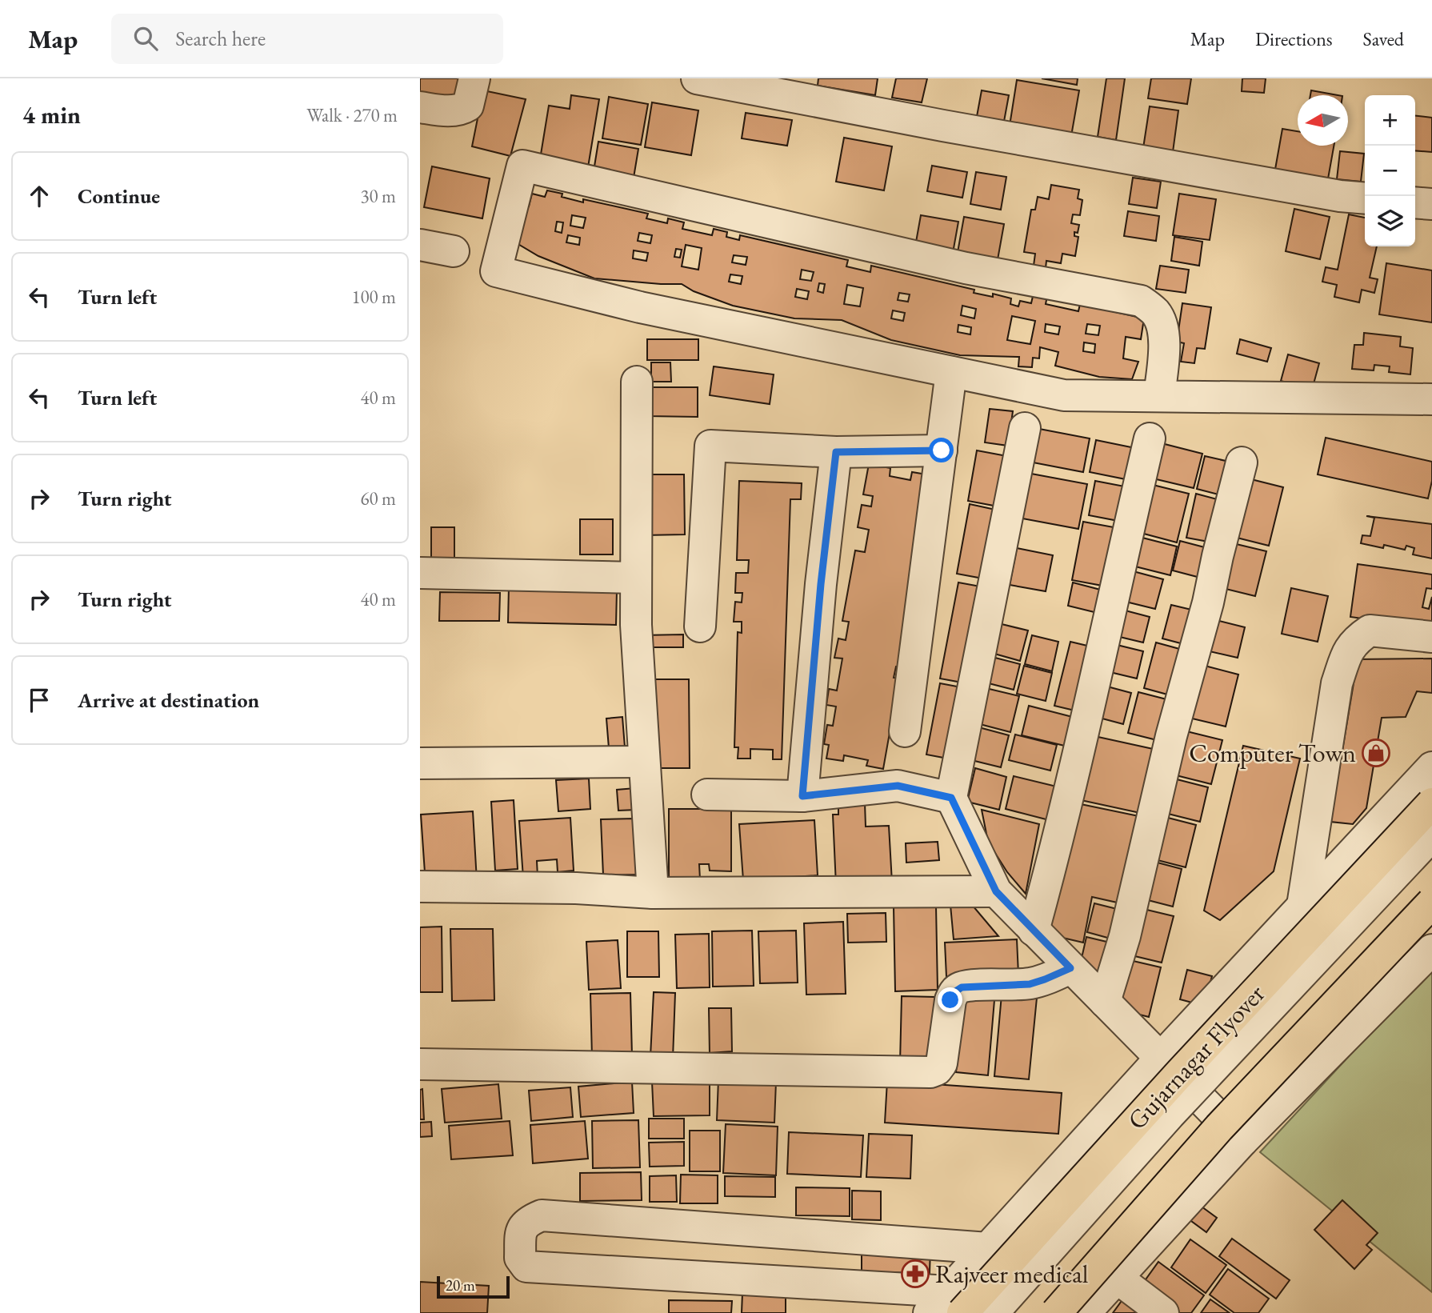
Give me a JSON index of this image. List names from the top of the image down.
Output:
{
  "streets": {
    "main road": ["Gujarnagar Flyover"]
  },
  "places": {
    "shop": ["Computer Town"],
    "pharmacy": ["Rajveer medical"]
  },
  "scale_bar": "20 m",
  "north": "left",
  "page": {
    "header": "Map",
    "search": "Search here",
    "nav": ["Map", "Directions", "Saved"],
    "heading": ["4 min", "Walk · 270 m"],
    "map_buttons": ["+", "−"],
    "list": [
      ["Continue", "30 m"],
      ["Turn left", "100 m"],
      ["Turn left", "40 m"],
      ["Turn right", "60 m"],
      ["Turn right", "40 m"],
      "Arrive at destination"
    ],
    "scale": "20 m"
  }
}
